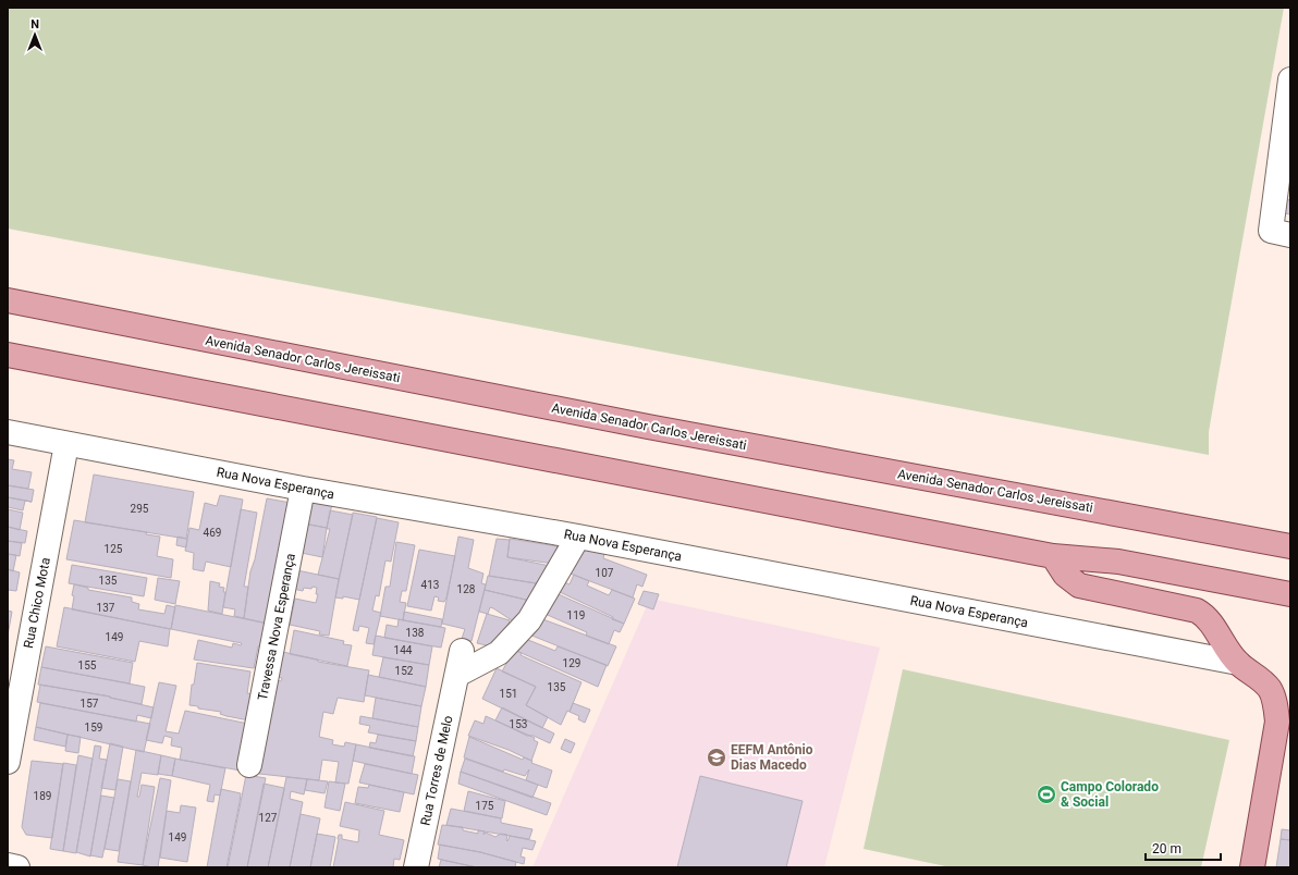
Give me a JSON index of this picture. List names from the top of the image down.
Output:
{
  "streets": {
    "main road": ["Avenida Senador Carlos Jereissati"],
    "street": [
      "Rua Nova Esperança",
      "Rua Chico Mota",
      "Travessa Nova Esperança",
      "Rua Torres de Melo"
    ]
  },
  "crossings": [
    ["Rua Nova Esperança", "Rua Chico Mota"],
    ["Rua Nova Esperança", "Travessa Nova Esperança"]
  ],
  "places": {
    "school or university": ["EEFM Antônio Dias Macedo"],
    "sports": ["Campo Colorado & Social"]
  },
  "house_numbers": [
    "295",
    "469",
    "125",
    "107",
    "135",
    "413",
    "128",
    "137",
    "119",
    "138",
    "149",
    "144",
    "129",
    "155",
    "152",
    "135",
    "151",
    "157",
    "153",
    "159",
    "189",
    "175",
    "127",
    "149"
  ],
  "scale_bar": "20 m",
  "north": "top"
}
